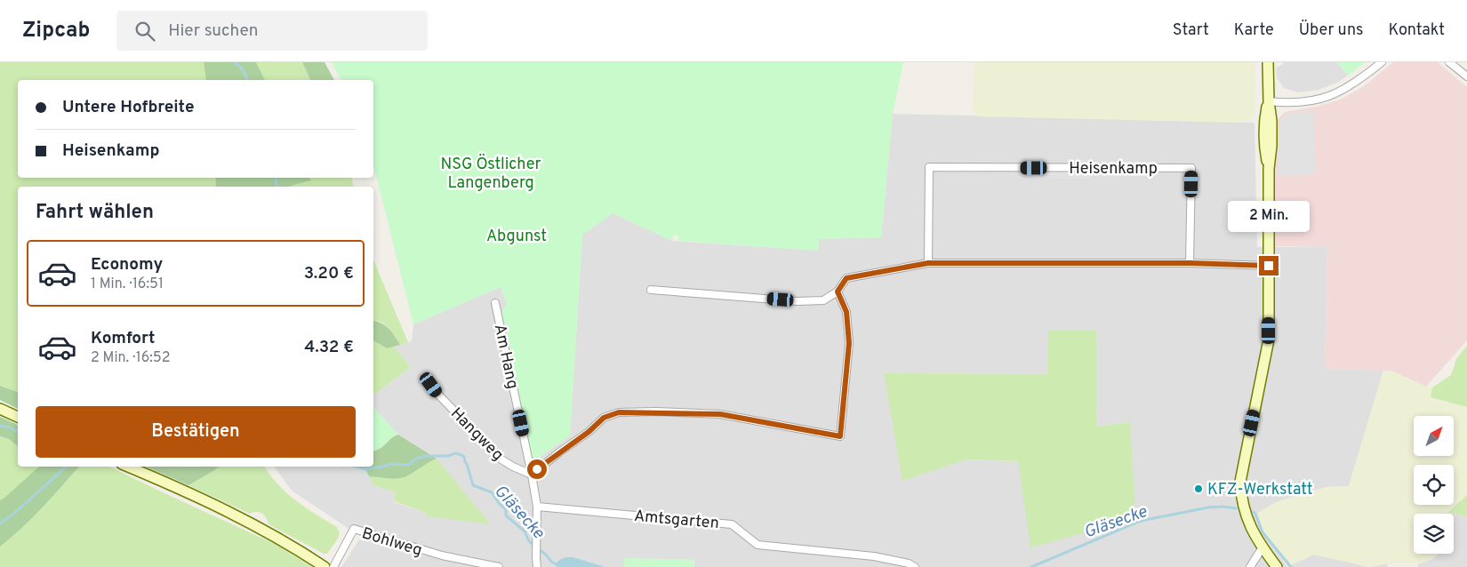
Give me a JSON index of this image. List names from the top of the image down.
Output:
{
  "streets": {
    "street": [
      "Heisenkamp",
      "Am Hang",
      "Hangweg",
      "Amtsgarten",
      "Bohlweg"
    ]
  },
  "crossings": [
    ["Am Hang", "Hangweg"],
    ["Am Hang", "Amtsgarten"]
  ],
  "water": ["Gläsecke"],
  "parks": ["NSG Östlicher Langenberg", "Abgunst"],
  "places": ["KFZ-Werkstatt"],
  "north": "top right",
  "page": {
    "header": "Zipcab",
    "search": "Hier suchen",
    "nav": [
      "Start",
      "Karte",
      "Über uns",
      "Kontakt"
    ],
    "banner": ["Untere Hofbreite", "Heisenkamp"],
    "heading": "Fahrt wählen",
    "bubble": "2 Min.",
    "list": [
      {
        "name": "Economy",
        "note": "1 Min. · 16:51",
        "value": "3.20 €"
      },
      {
        "name": "Komfort",
        "note": "2 Min. · 16:52",
        "value": "4.32 €"
      }
    ],
    "buttons": "Bestätigen"
  }
}
